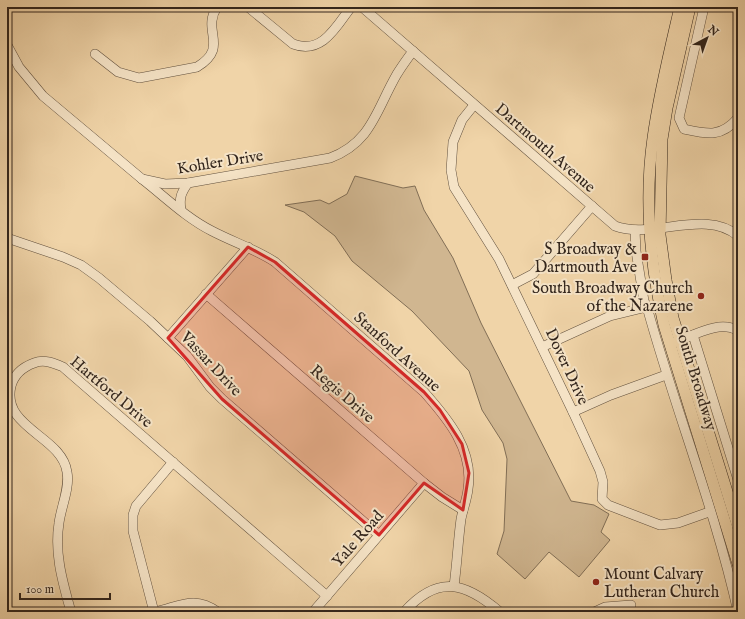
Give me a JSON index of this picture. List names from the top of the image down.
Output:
{
  "streets": {
    "main road": ["South Broadway"],
    "street": [
      "Dartmouth Avenue",
      "Kohler Drive",
      "Stanford Avenue",
      "Vassar Drive",
      "Dover Drive",
      "Hartford Drive",
      "Regis Drive",
      "Yale Road"
    ]
  },
  "crossings": [
    ["Dartmouth Avenue", "Kohler Drive"],
    ["Dartmouth Avenue", "Dover Drive"],
    ["Dartmouth Avenue", "South Broadway"],
    ["Kohler Drive", "Stanford Avenue"],
    ["Stanford Avenue", "Regis Drive"],
    ["Vassar Drive", "Yale Road"],
    ["Hartford Drive", "Yale Road"],
    ["Regis Drive", "Yale Road"]
  ],
  "places": {
    "transit": ["S Broadway & Dartmouth Ave"],
    "other": ["South Broadway Church of the Nazarene", "Mount Calvary Lutheran Church"]
  },
  "scale_bar": "100 m",
  "north": "top right"
}
